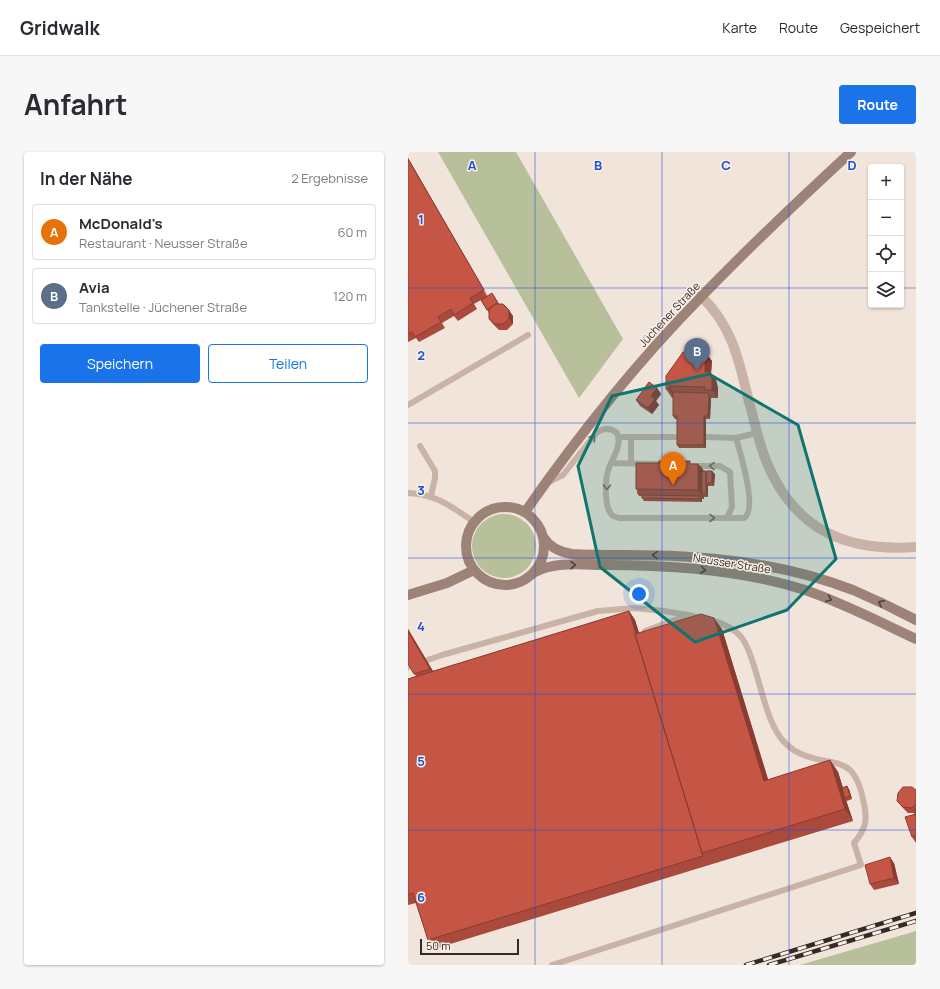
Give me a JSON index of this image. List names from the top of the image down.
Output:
{
  "streets": {
    "main road": ["Jüchener Straße", "Neusser Straße"]
  },
  "crossings": [
    ["Jüchener Straße", "Neusser Straße"]
  ],
  "scale_bar": "50 m",
  "page": {
    "header": "Gridwalk",
    "nav": ["Karte", "Route", "Gespeichert"],
    "title": "Anfahrt",
    "buttons": [
      "Route",
      ["Speichern", "Teilen"]
    ],
    "heading": ["In der Nähe", "2 Ergebnisse"],
    "map_buttons": ["+", "−"],
    "list": [
      {
        "mark": "A",
        "name": "McDonald's",
        "note": "Restaurant · Neusser Straße",
        "value": "60 m"
      },
      {
        "mark": "B",
        "name": "Avia",
        "note": "Tankstelle · Jüchener Straße",
        "value": "120 m"
      }
    ],
    "pins": ["B", "A"],
    "scale": "50 m"
  },
  "grid": {
    "columns": [
      "A",
      "B",
      "C",
      "D"
    ],
    "rows": [
      "1",
      "2",
      "3",
      "4",
      "5",
      "6"
    ]
  }
}
